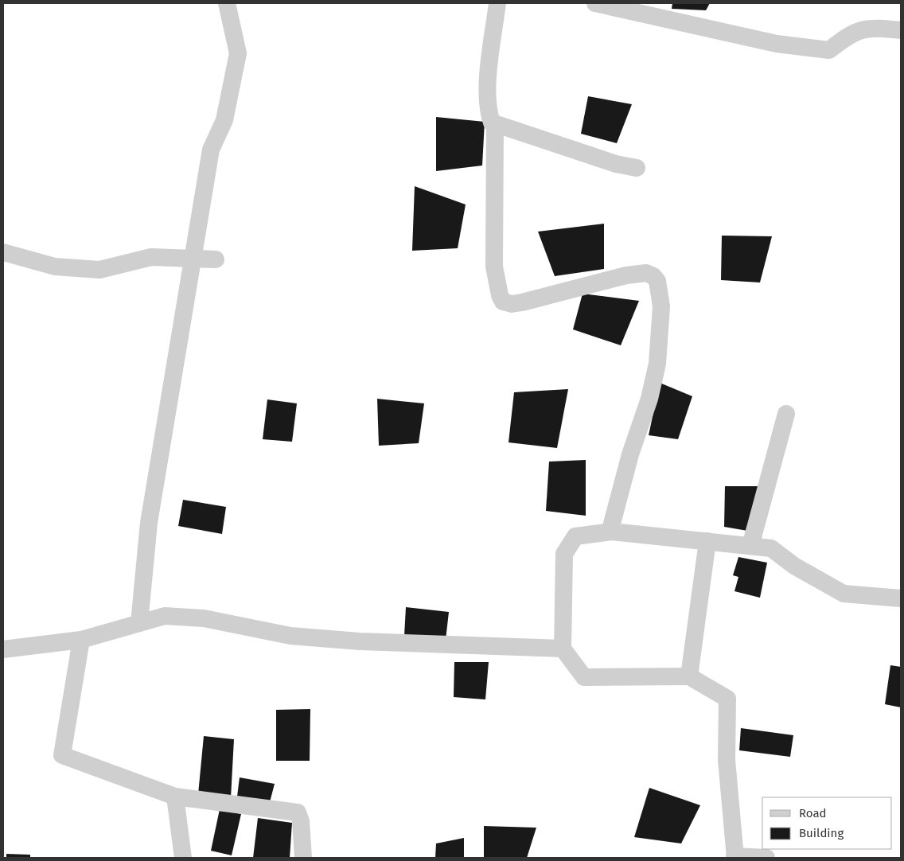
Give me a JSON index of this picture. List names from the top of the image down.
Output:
{
  "legend": ["Road", "Building"]
}
